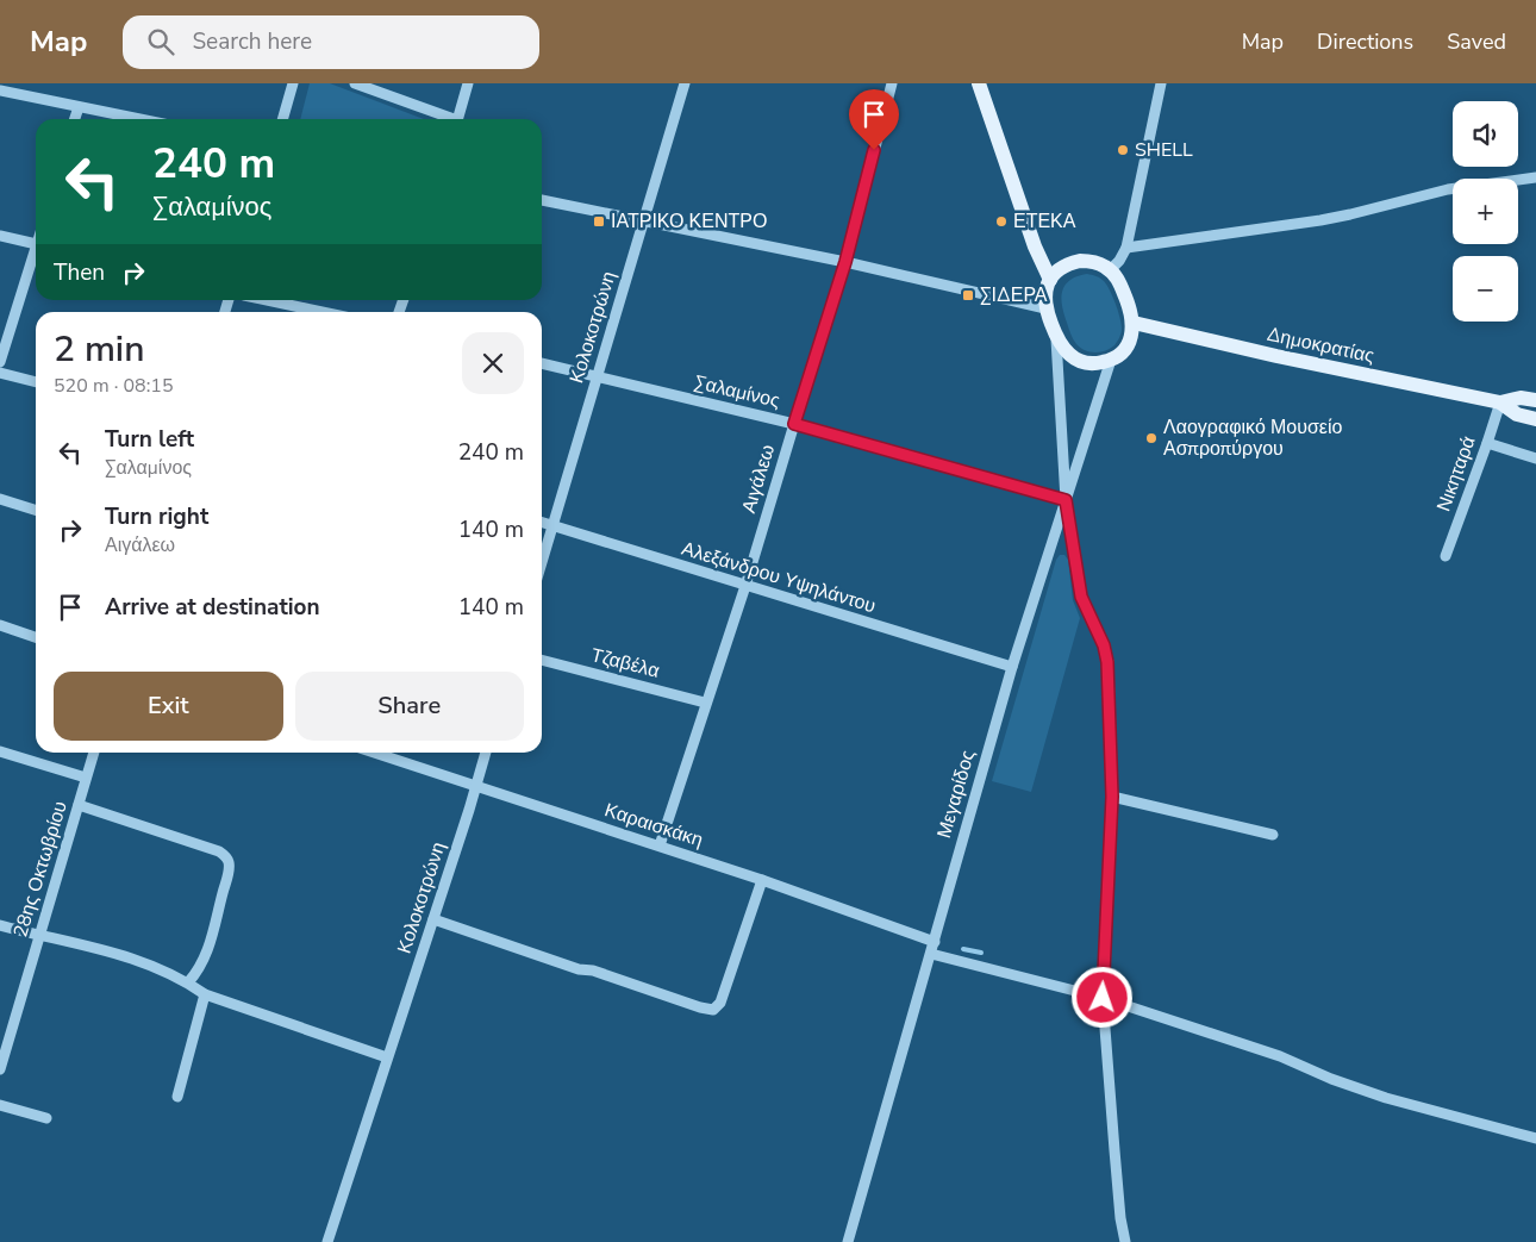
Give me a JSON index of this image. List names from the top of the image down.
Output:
{
  "streets": {
    "main road": ["Δημοκρατίας"],
    "street": [
      "Κολοκοτρώνη",
      "Σαλαμίνος",
      "Νικηταρά",
      "Αιγάλεω",
      "Αλεξάνδρου Υψηλάντου",
      "Τζαβέλα",
      "Μεγαρίδος",
      "Καραισκάκη",
      "28ης Οκτωβρίου"
    ]
  },
  "crossings": [
    ["Κολοκοτρώνη", "Σαλαμίνος"],
    ["Κολοκοτρώνη", "Αλεξάνδρου Υψηλάντου"],
    ["Κολοκοτρώνη", "Καραισκάκη"],
    ["Δημοκρατίας", "Νικηταρά"],
    ["Δημοκρατίας", "Μεγαρίδος"],
    ["Σαλαμίνος", "Αιγάλεω"],
    ["Σαλαμίνος", "Μεγαρίδος"],
    ["Αιγάλεω", "Αλεξάνδρου Υψηλάντου"],
    ["Αιγάλεω", "Τζαβέλα"],
    ["Αιγάλεω", "Καραισκάκη"],
    ["Αλεξάνδρου Υψηλάντου", "Μεγαρίδος"],
    ["Μεγαρίδος", "Καραισκάκη"]
  ],
  "places": {
    "other": ["SHELL", "ΕΤΕΚΑ", "Λαογραφικό Μουσείο Ασπροπύργου"],
    "transit": ["ΙΑΤΡΙΚΟ ΚΕΝΤΡΟ", "ΣΙΔΕΡΑ"]
  },
  "page": {
    "header": "Map",
    "search": "Search here",
    "nav": ["Map", "Directions", "Saved"],
    "map_buttons": ["+", "−"],
    "turn": ["240 m", "Σαλαμίνος"],
    "then": "Then",
    "heading": ["2 min", "520 m · 08:15"],
    "list": [
      {
        "name": "Turn left",
        "note": "Σαλαμίνος",
        "value": "240 m"
      },
      {
        "name": "Turn right",
        "note": "Αιγάλεω",
        "value": "140 m"
      },
      {
        "name": "Arrive at destination",
        "value": "140 m"
      }
    ],
    "buttons": ["Exit", "Share"]
  }
}
